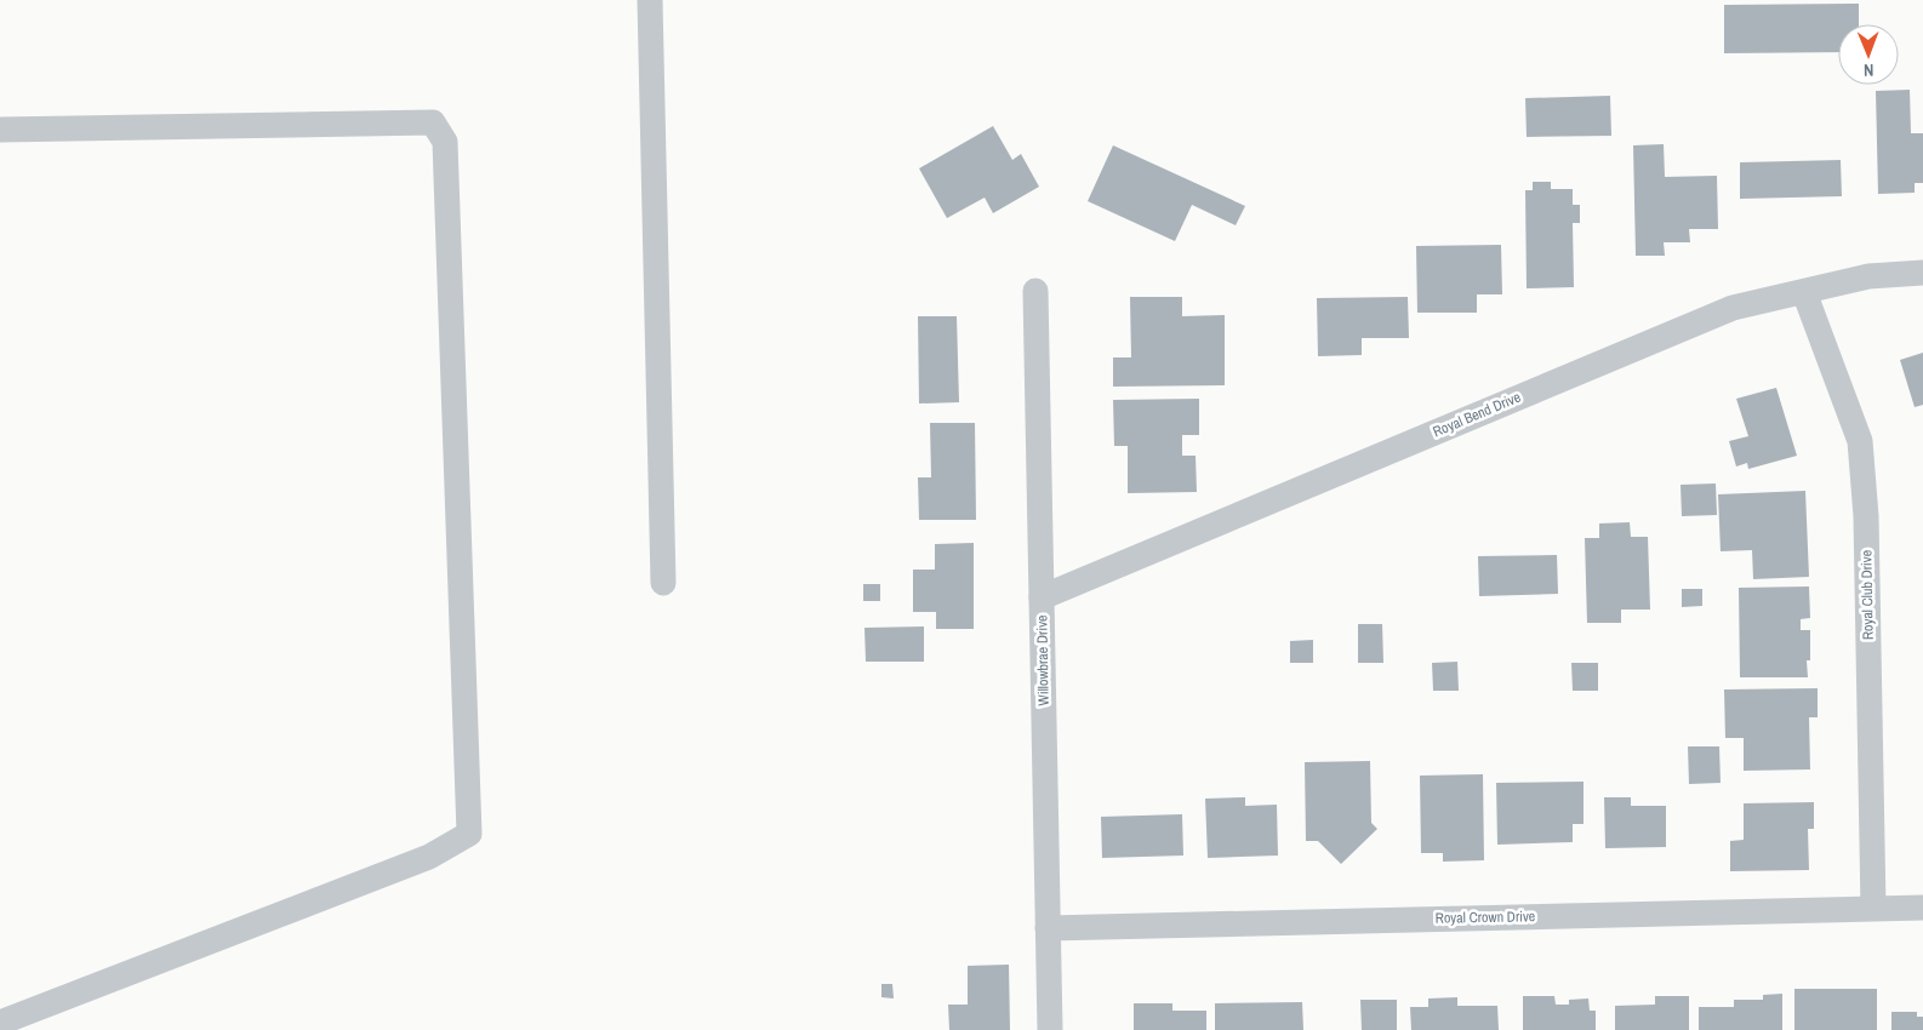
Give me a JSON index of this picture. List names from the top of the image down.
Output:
{
  "streets": {
    "street": [
      "Royal Bend Drive",
      "Royal Club Drive",
      "Willowbrae Drive",
      "Royal Crown Drive"
    ]
  },
  "crossings": [
    ["Royal Bend Drive", "Royal Club Drive"],
    ["Royal Bend Drive", "Willowbrae Drive"],
    ["Royal Club Drive", "Royal Crown Drive"],
    ["Willowbrae Drive", "Royal Crown Drive"]
  ],
  "north": "bottom"
}
